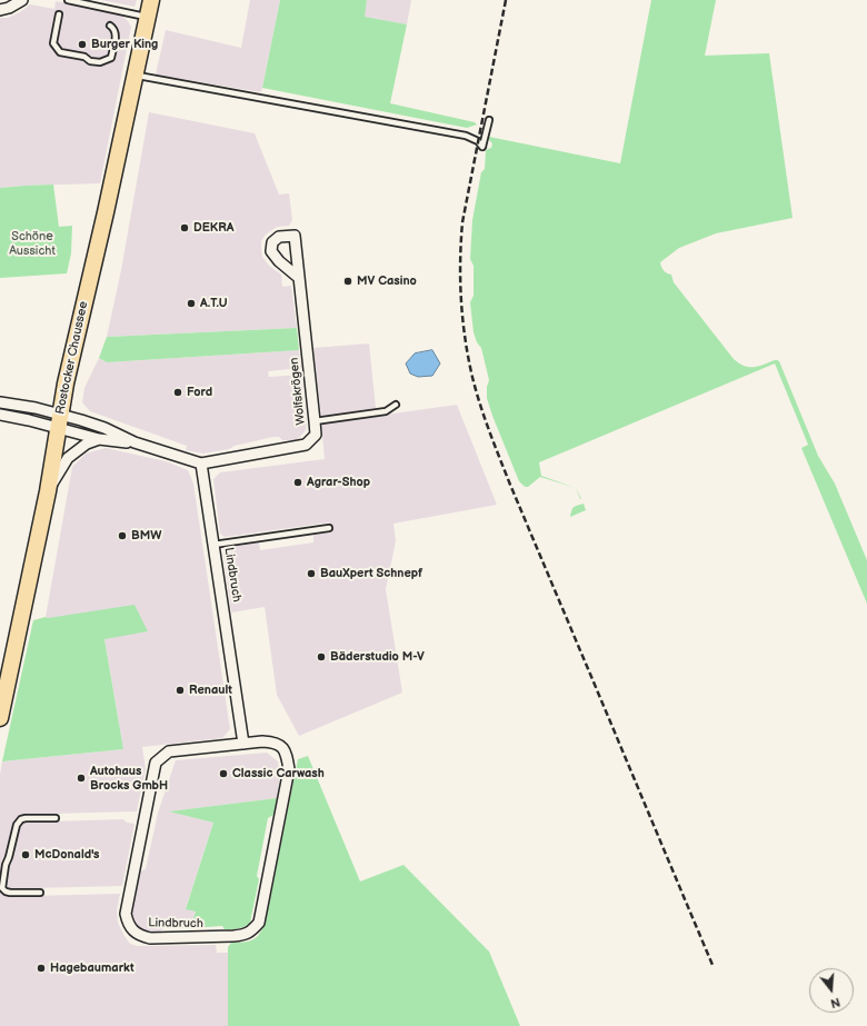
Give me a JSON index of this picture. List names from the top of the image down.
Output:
{
  "streets": {
    "main road": ["Rostocker Chaussee"],
    "street": ["Wolfskrögen", "Lindbruch"]
  },
  "crossings": [
    ["Rostocker Chaussee", "Wolfskrögen"],
    ["Wolfskrögen", "Lindbruch"]
  ],
  "parks": ["Schöne Aussicht"],
  "places": [
    "Burger King",
    "DEKRA",
    "MV Casino",
    "A.T.U",
    "Ford",
    "Agrar-Shop",
    "BMW",
    "BauXpert Schnepf",
    "Bäderstudio M-V",
    "Renault",
    "Classic Carwash",
    "Autohaus Brocks GmbH",
    "McDonald's",
    "Hagebaumarkt"
  ],
  "north": "bottom"
}
